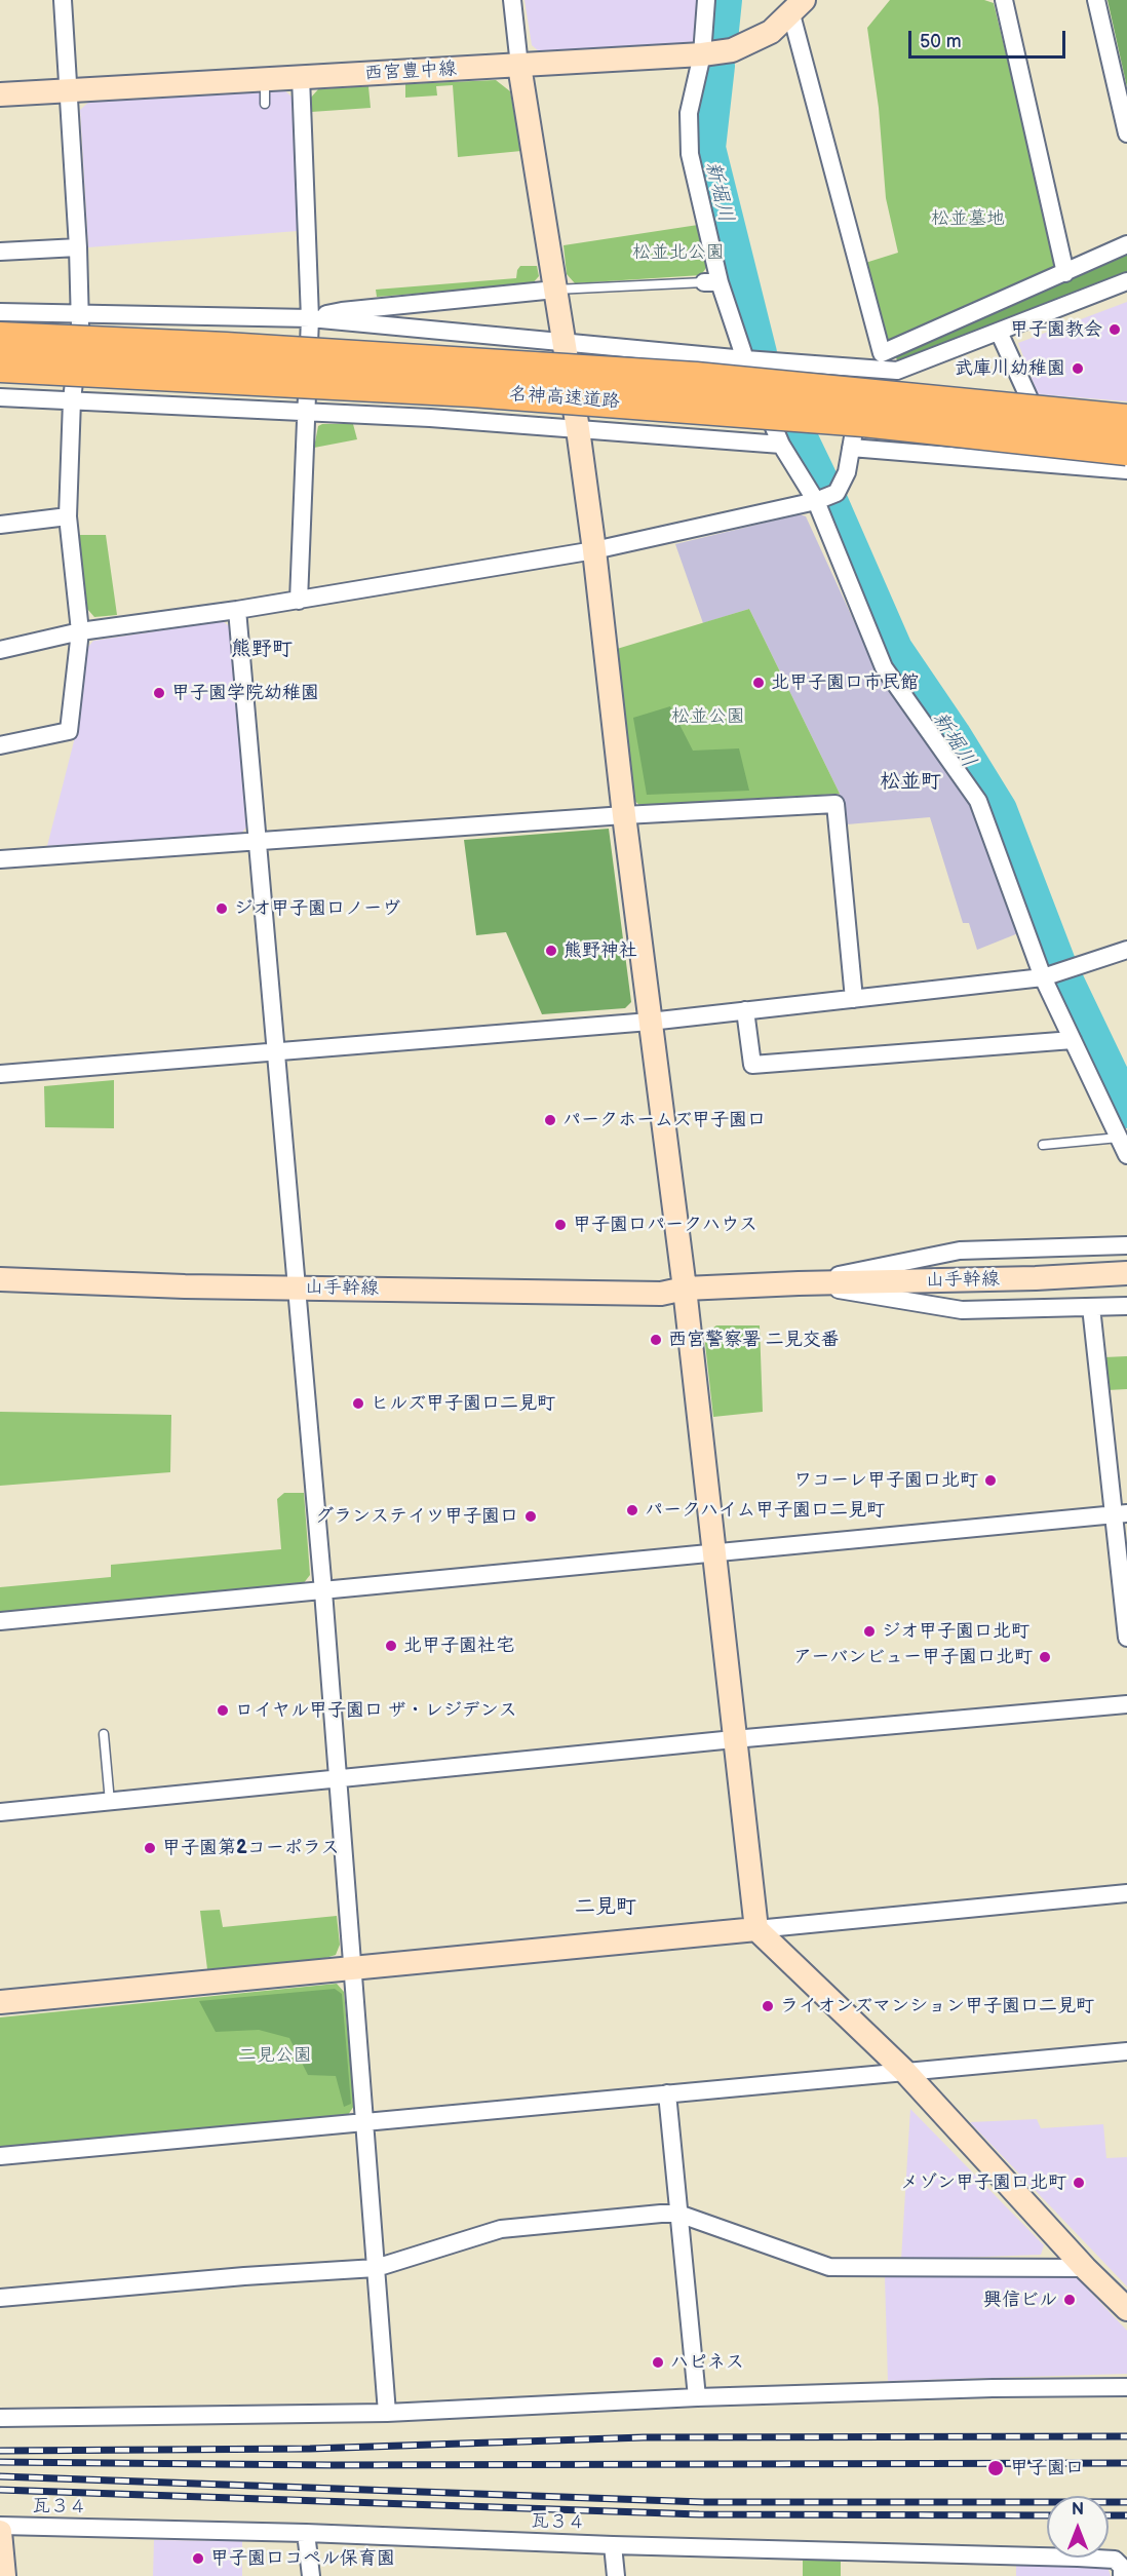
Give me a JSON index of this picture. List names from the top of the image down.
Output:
{
  "streets": {
    "highway": ["名神高速道路"],
    "street": ["西宮豊中線", "山手幹線", "瓦３４"]
  },
  "districts": ["熊野町", "松並町", "二見町"],
  "water": ["新堀川"],
  "parks": [
    "松並墓地",
    "松並北公園",
    "松並公園",
    "二見公園"
  ],
  "places": [
    "甲子園教会",
    "武庫川幼稚園",
    "北甲子園口市民館",
    "甲子園学院幼稚園",
    "ジオ甲子園口ノーヴ",
    "熊野神社",
    "パークホームズ甲子園口",
    "甲子園口パークハウス",
    "西宮警察署 二見交番",
    "ヒルズ甲子園口二見町",
    "ワコーレ甲子園口北町",
    "パークハイム甲子園口二見町",
    "グランステイツ甲子園口",
    "ジオ甲子園口北町",
    "北甲子園社宅",
    "アーバンビュー甲子園口北町",
    "ロイヤル甲子園口 ザ・レジデンス",
    "甲子園第2コーポラス",
    "ライオンズマンション甲子園口二見町",
    "メゾン甲子園口北町",
    "興信ビル",
    "ハピネス",
    "甲子園口",
    "甲子園口コペル保育園"
  ],
  "scale_bar": "50 m",
  "north": "top"
}
